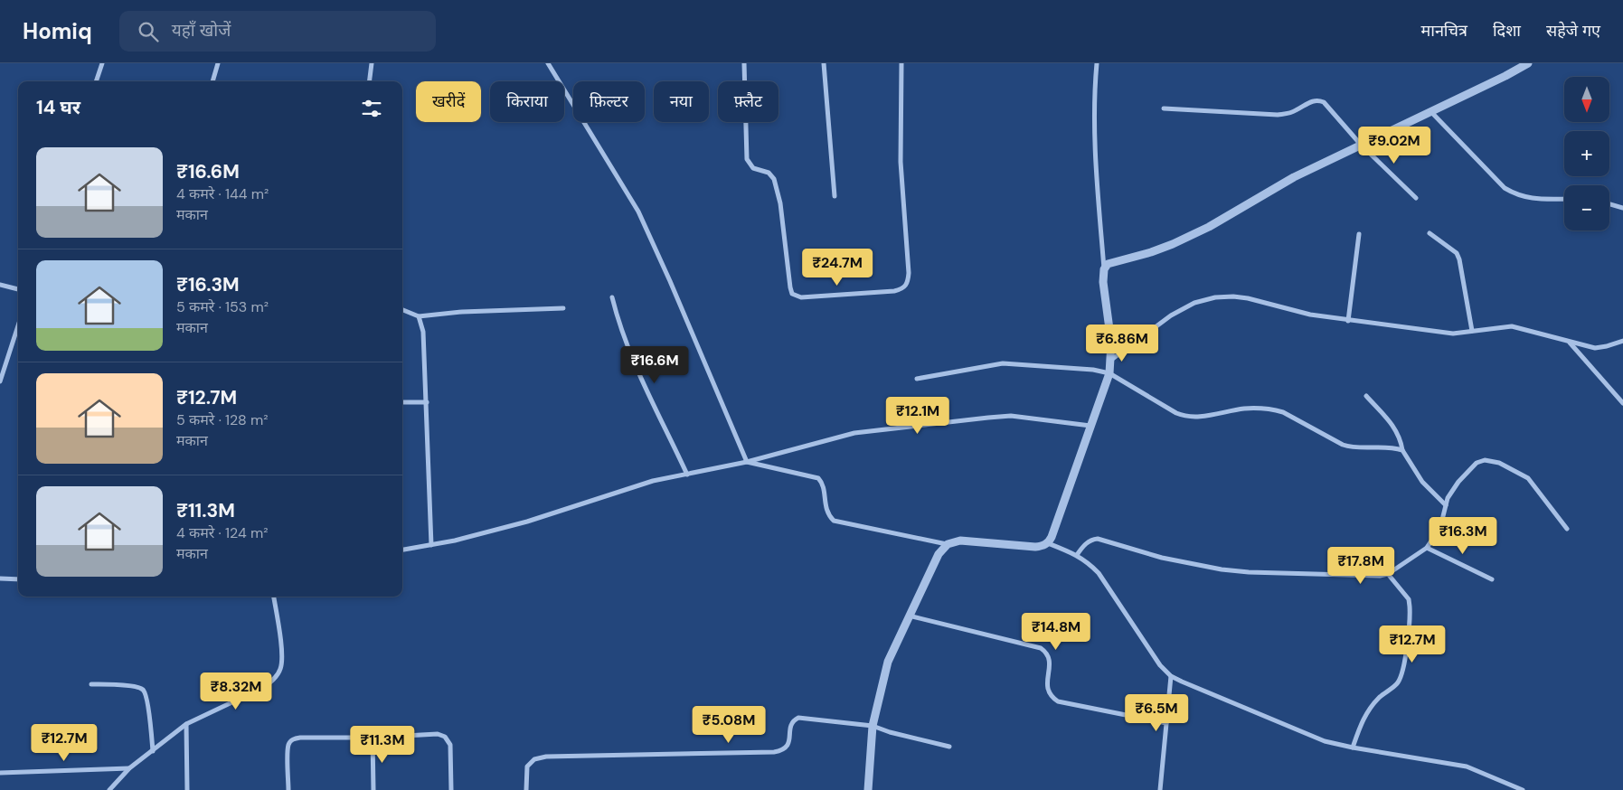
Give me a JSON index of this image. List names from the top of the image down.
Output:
{
  "north": "bottom",
  "page": {
    "header": "Homiq",
    "search": "यहाँ खोजें",
    "nav": ["मानचित्र", "दिशा", "सहेजे गए"],
    "map_buttons": ["+", "−"],
    "chip": [
      "खरीदें",
      "किराया",
      "फ़िल्टर",
      "नया",
      "फ़्लैट"
    ],
    "heading": "14 घर",
    "price": [
      "₹9.02M",
      "₹24.7M",
      "₹6.86M",
      "₹16.6M",
      "₹12.1M",
      "₹16.3M",
      "₹17.8M",
      "₹14.8M",
      "₹12.7M",
      "₹8.32M",
      "₹6.5M",
      "₹5.08M",
      "₹12.7M",
      "₹11.3M"
    ],
    "list": [
      {
        "name": "₹16.6M",
        "note": "4 कमरे · 144 m² · मकान"
      },
      {
        "name": "₹16.3M",
        "note": "5 कमरे · 153 m² · मकान"
      },
      {
        "name": "₹12.7M",
        "note": "5 कमरे · 128 m² · मकान"
      },
      {
        "name": "₹11.3M",
        "note": "4 कमरे · 124 m² · मकान"
      }
    ]
  }
}
